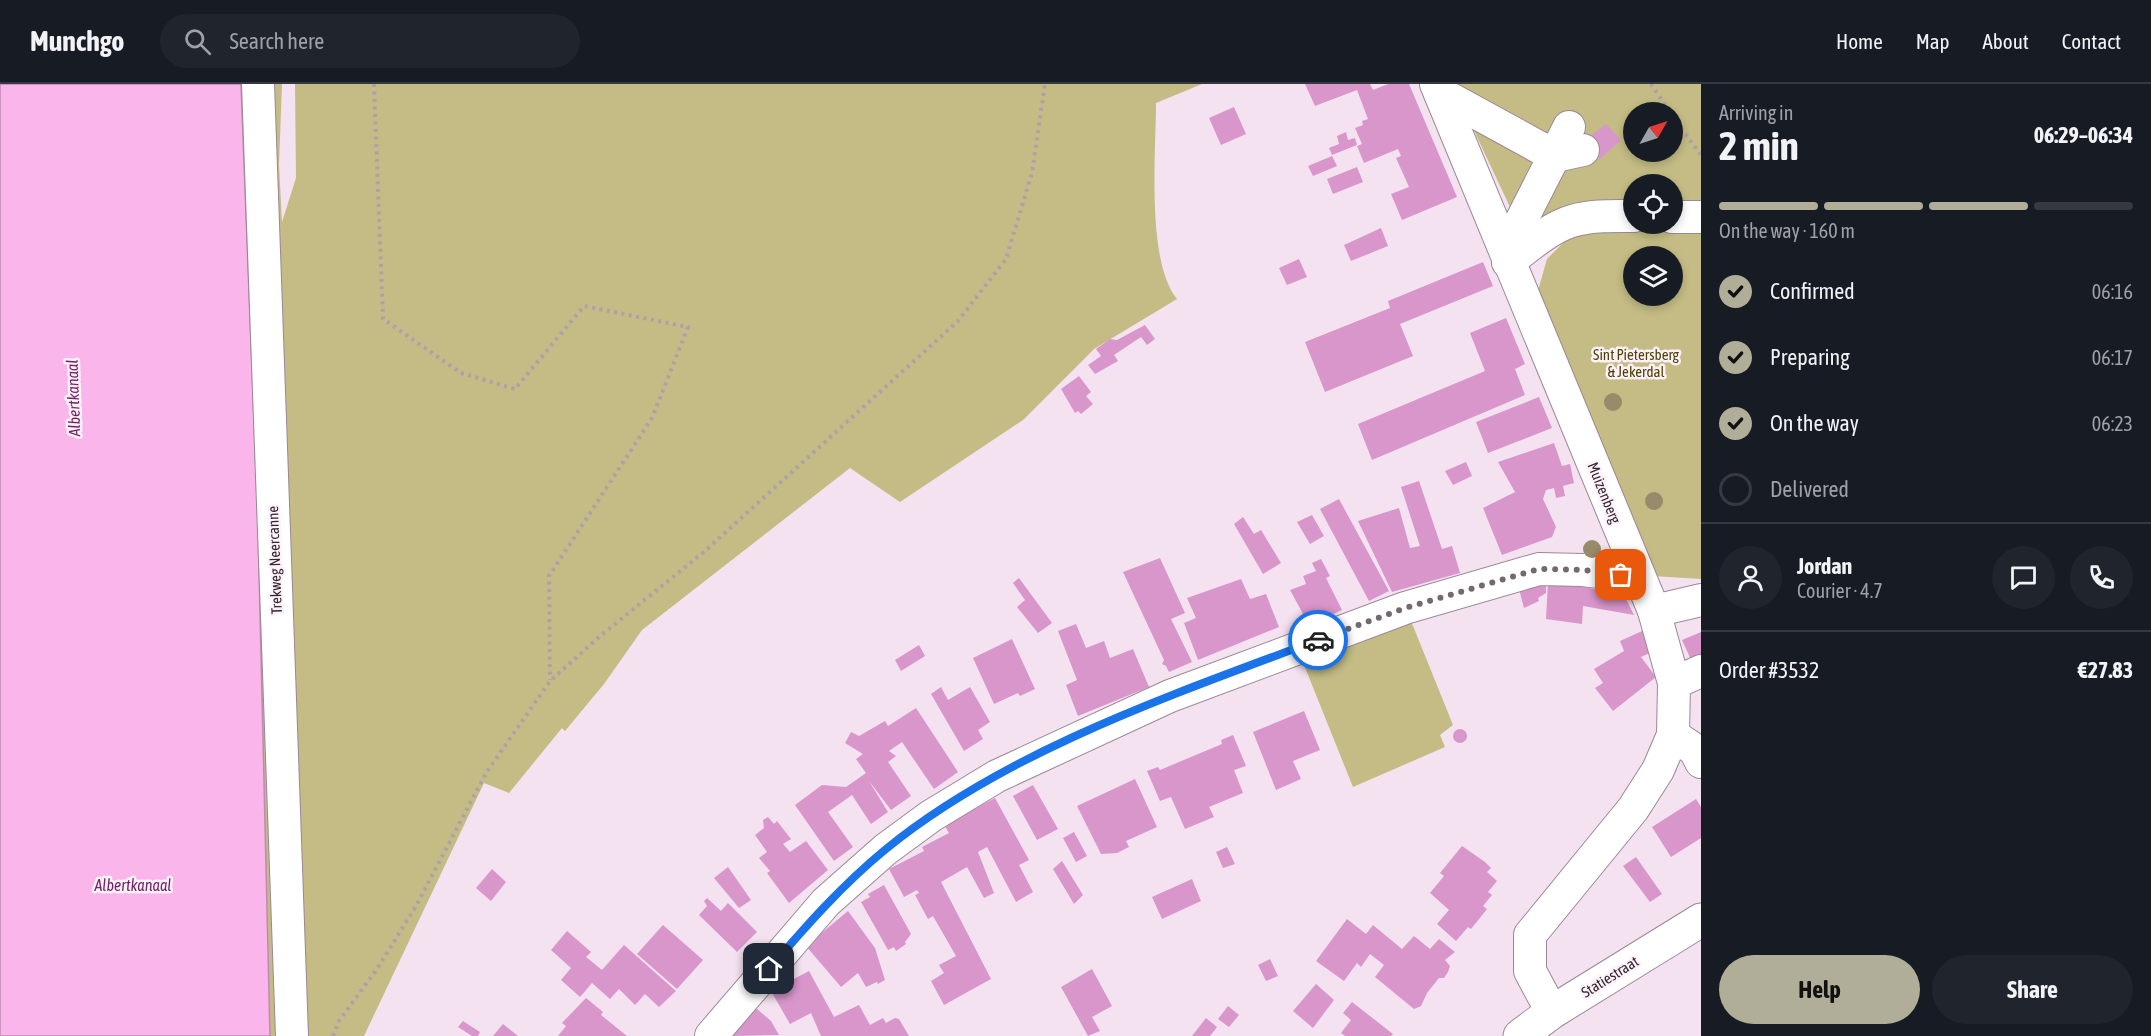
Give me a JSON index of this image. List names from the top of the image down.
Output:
{
  "streets": {
    "main road": ["Statiestraat"],
    "street": ["Muizenberg", "Trekweg Neercanne"]
  },
  "crossings": [
    ["Muizenberg", "Statiestraat"]
  ],
  "water": ["Albertkanaal"],
  "parks": ["Sint Pietersberg & Jekerdal"],
  "north": "top right",
  "page": {
    "header": "Munchgo",
    "search": "Search here",
    "nav": [
      "Home",
      "Map",
      "About",
      "Contact"
    ],
    "heading": ["2 min", "Arriving in", "06:29–06:34"],
    "panel": [
      "Jordan",
      "Courier · 4.7",
      "Order #3532",
      "€27.83"
    ],
    "bar": "On the way · 160 m",
    "list": [
      ["Confirmed", "06:16"],
      ["Preparing", "06:17"],
      ["On the way", "06:23"],
      "Delivered"
    ],
    "buttons": ["Help", "Share"]
  }
}
